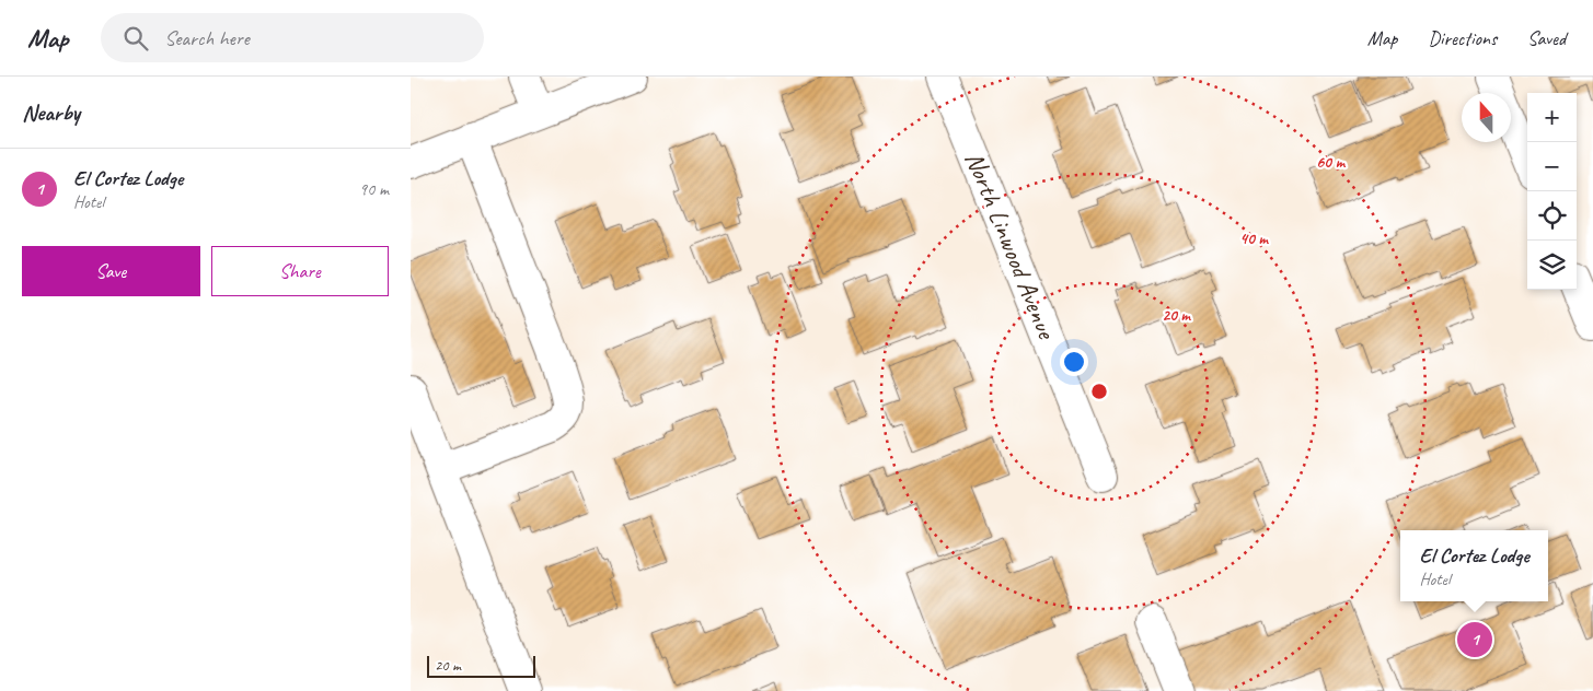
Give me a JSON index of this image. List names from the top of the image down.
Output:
{
  "streets": {
    "street": ["North Linwood Avenue"]
  },
  "scale_bar": "20 m",
  "north": "top",
  "page": {
    "header": "Map",
    "search": "Search here",
    "nav": ["Map", "Directions", "Saved"],
    "heading": "Nearby",
    "map_buttons": ["+", "−"],
    "list": [
      {
        "mark": "1",
        "name": "El Cortez Lodge",
        "note": "Hotel",
        "value": "90 m"
      }
    ],
    "buttons": ["Save", "Share"],
    "popup": ["El Cortez Lodge", "Hotel"],
    "pins": "1",
    "scale": "20 m"
  },
  "rings": ["60 m", "40 m", "20 m"]
}
